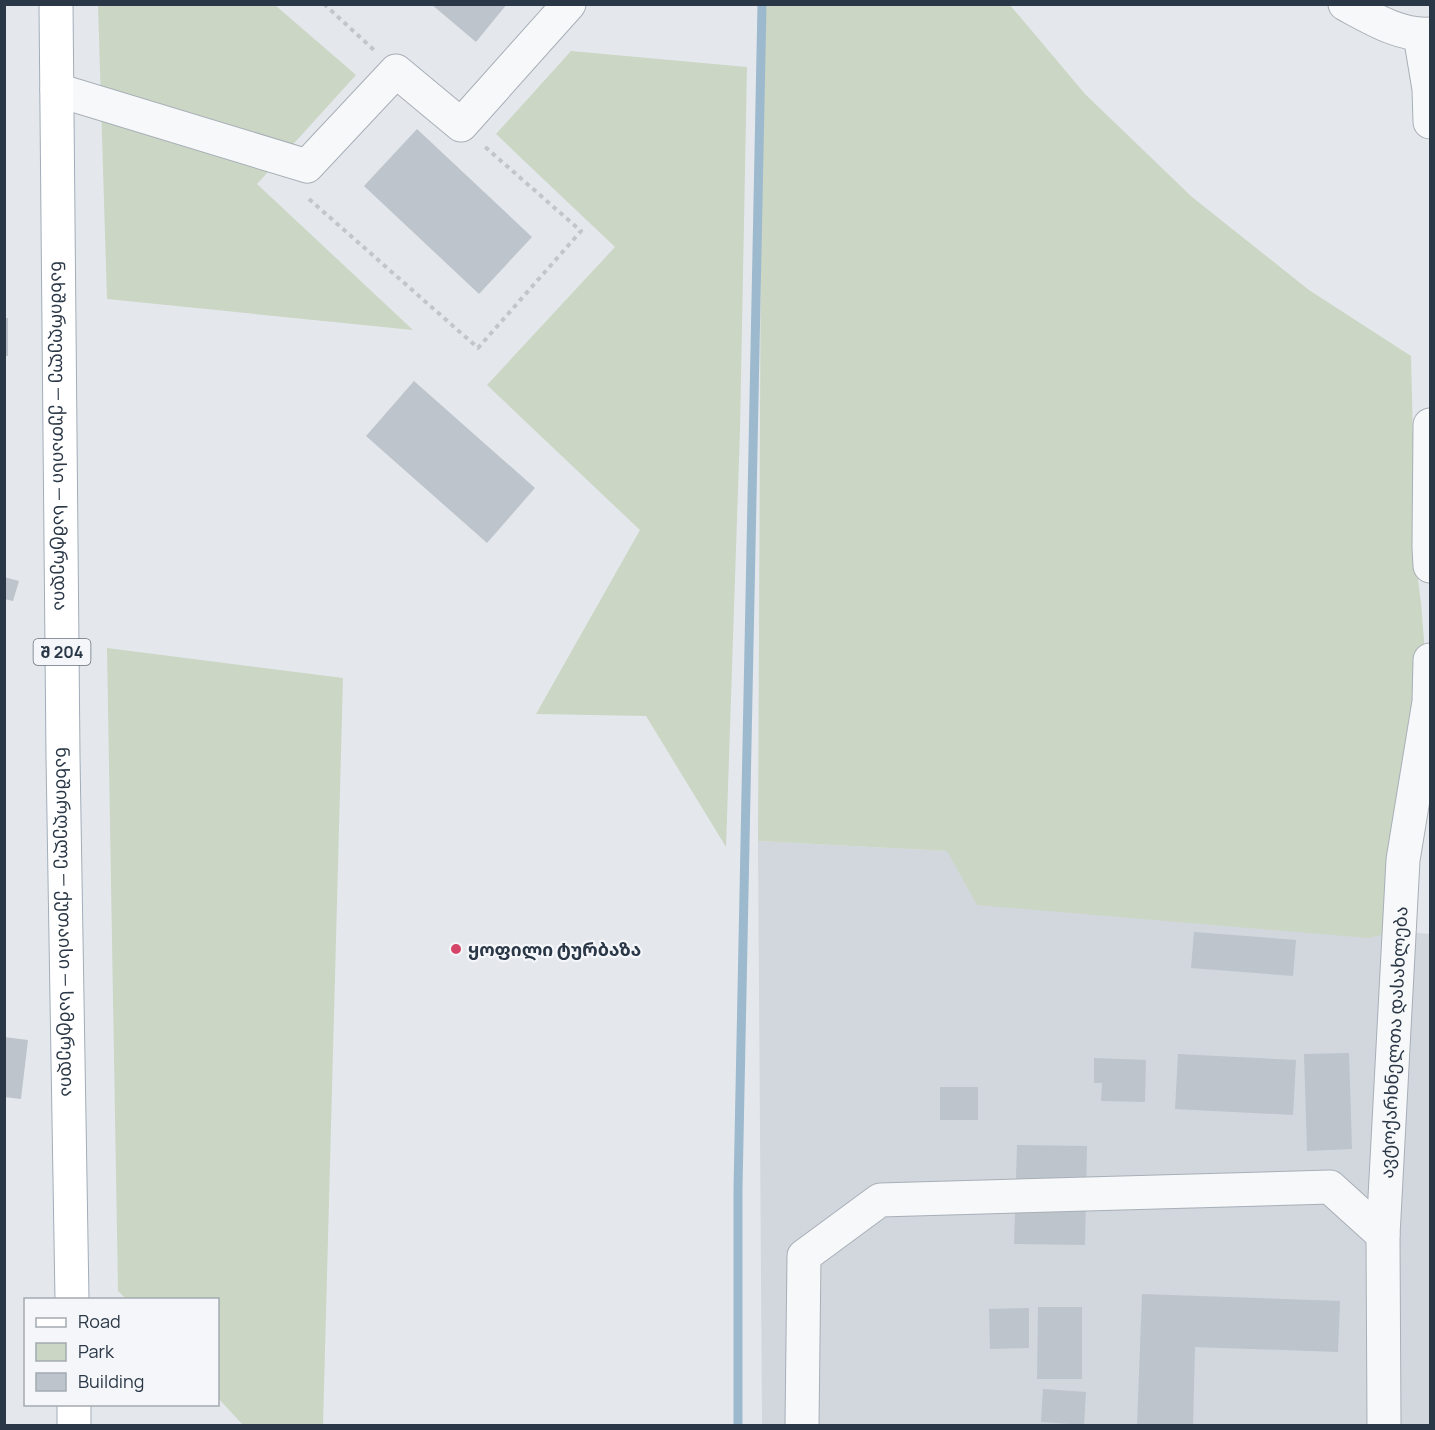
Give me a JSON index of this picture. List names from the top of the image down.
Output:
{
  "streets": {
    "main road": ["ნახშირღელე — ქუთაისი — სამტრედია", "შ 204"],
    "street": ["ავტოქარხნელთა დასახლება"]
  },
  "places": ["ყოფილი ტურბაზა"],
  "legend": ["Road", "Park", "Building"]
}
